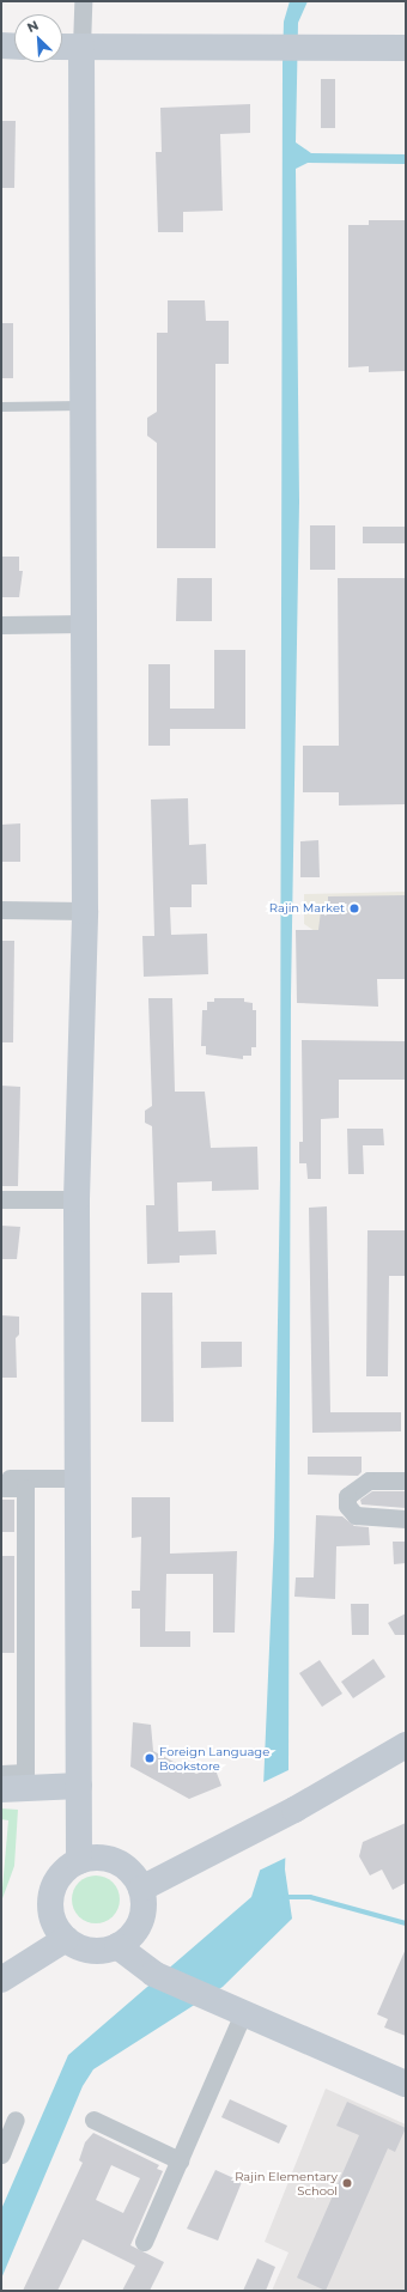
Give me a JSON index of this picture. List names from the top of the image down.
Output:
{
  "places": ["Rajin Market", "Foreign Language Bookstore", "Rajin Elementary School"],
  "north": "top left"
}
